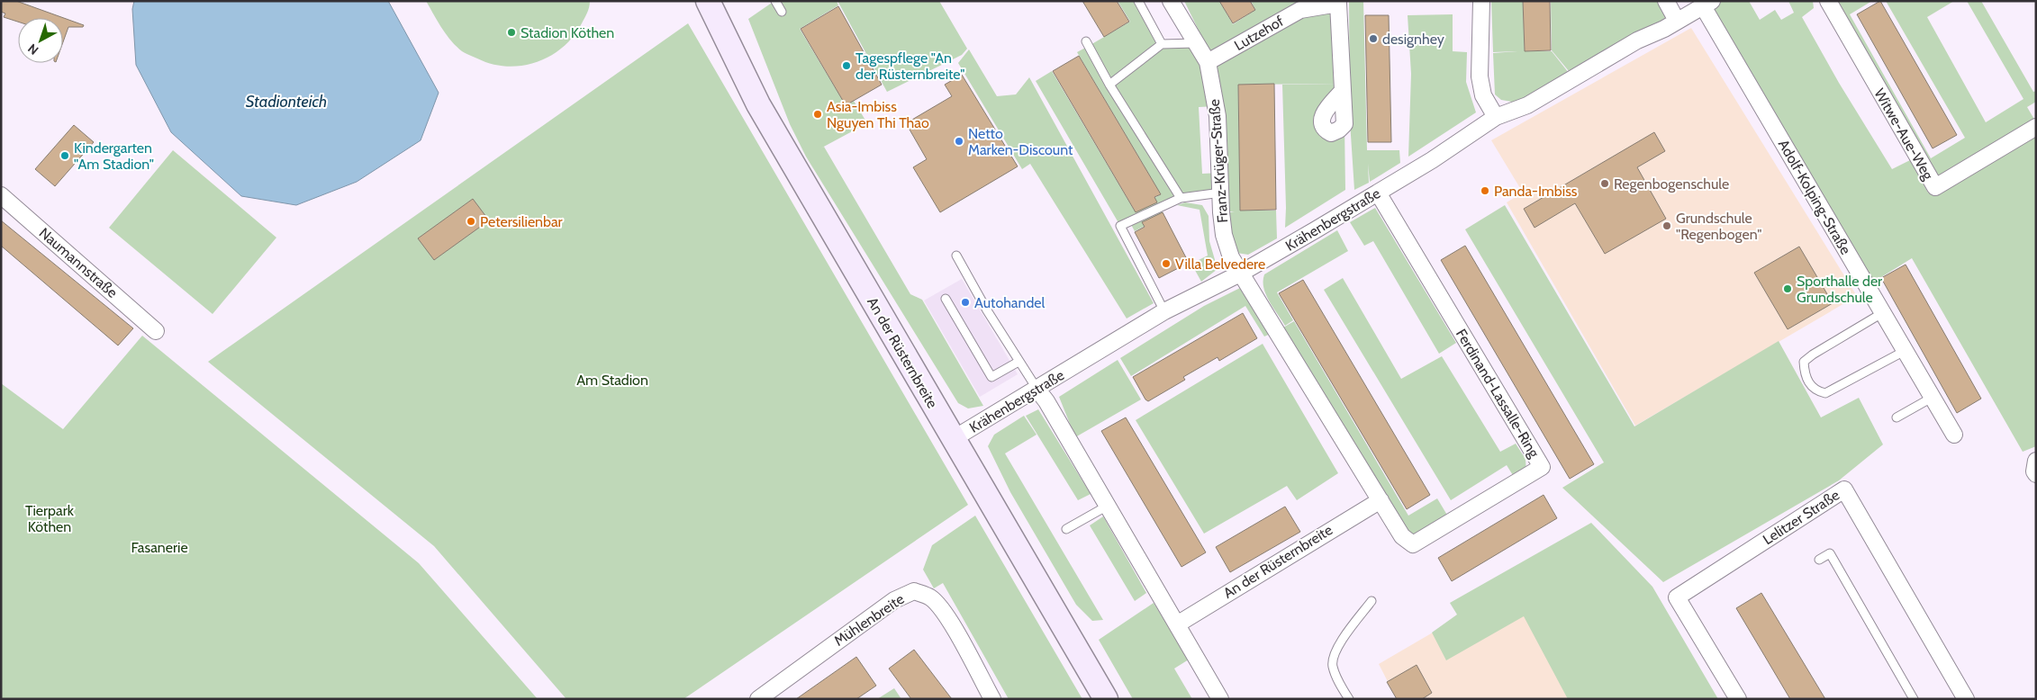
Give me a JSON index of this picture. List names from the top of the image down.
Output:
{
  "streets": {
    "main road": ["An der Rüsternbreite"],
    "street": [
      "Lutzehof",
      "Witwe-Aue-Weg",
      "Franz-Krüger-Straße",
      "Adolf-Kolping-Straße",
      "Krähenbergstraße",
      "Naumannstraße",
      "Ferdinand-Lassalle-Ring",
      "Lelitzer Straße",
      "Mühlenbreite"
    ]
  },
  "crossings": [
    ["Lutzehof", "Franz-Krüger-Straße"],
    ["Franz-Krüger-Straße", "Krähenbergstraße"],
    ["Franz-Krüger-Straße", "Ferdinand-Lassalle-Ring"],
    ["Adolf-Kolping-Straße", "Krähenbergstraße"],
    ["Krähenbergstraße", "An der Rüsternbreite"],
    ["Krähenbergstraße", "Ferdinand-Lassalle-Ring"],
    ["An der Rüsternbreite", "Ferdinand-Lassalle-Ring"]
  ],
  "water": ["Stadionteich"],
  "parks": ["Am Stadion", "Tierpark Köthen", "Fasanerie"],
  "places": [
    "Stadion Köthen",
    "designhey",
    "Tagespflege \"An der Rüsternbreite\"",
    "Asia-Imbiss Nguyen Thi Thao",
    "Netto Marken-Discount",
    "Kindergarten \"Am Stadion\"",
    "Regenbogenschule",
    "Panda-Imbiss",
    "Petersilienbar",
    "Grundschule \"Regenbogen\"",
    "Villa Belvedere",
    "Sporthalle der Grundschule",
    "Autohandel"
  ],
  "north": "bottom left"
}
